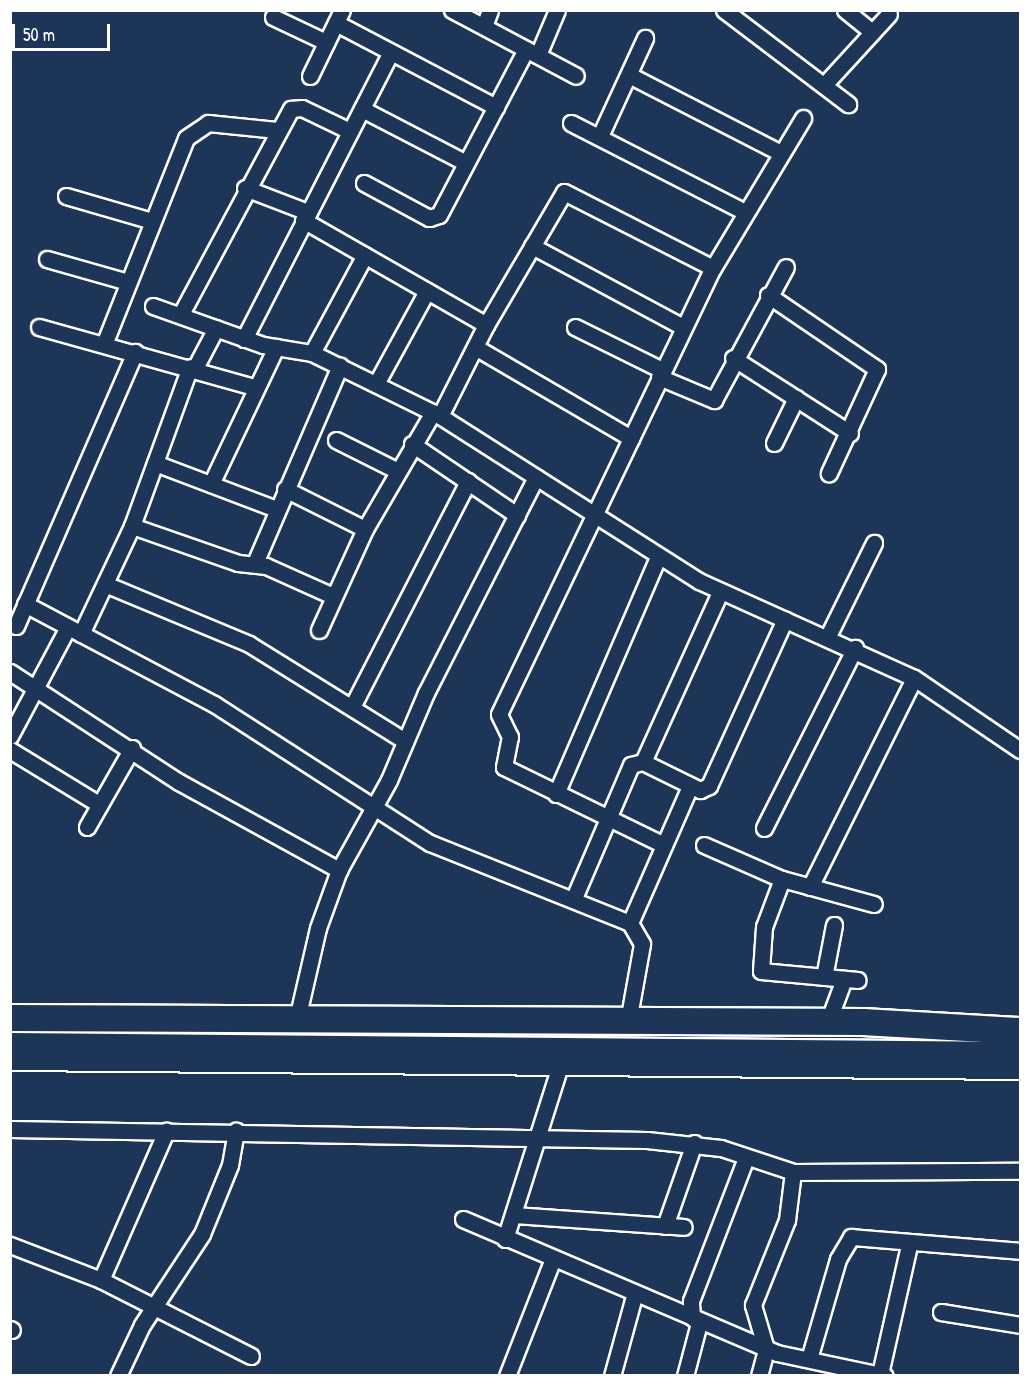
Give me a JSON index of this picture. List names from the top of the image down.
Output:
{
  "scale_bar": "50 m"
}
